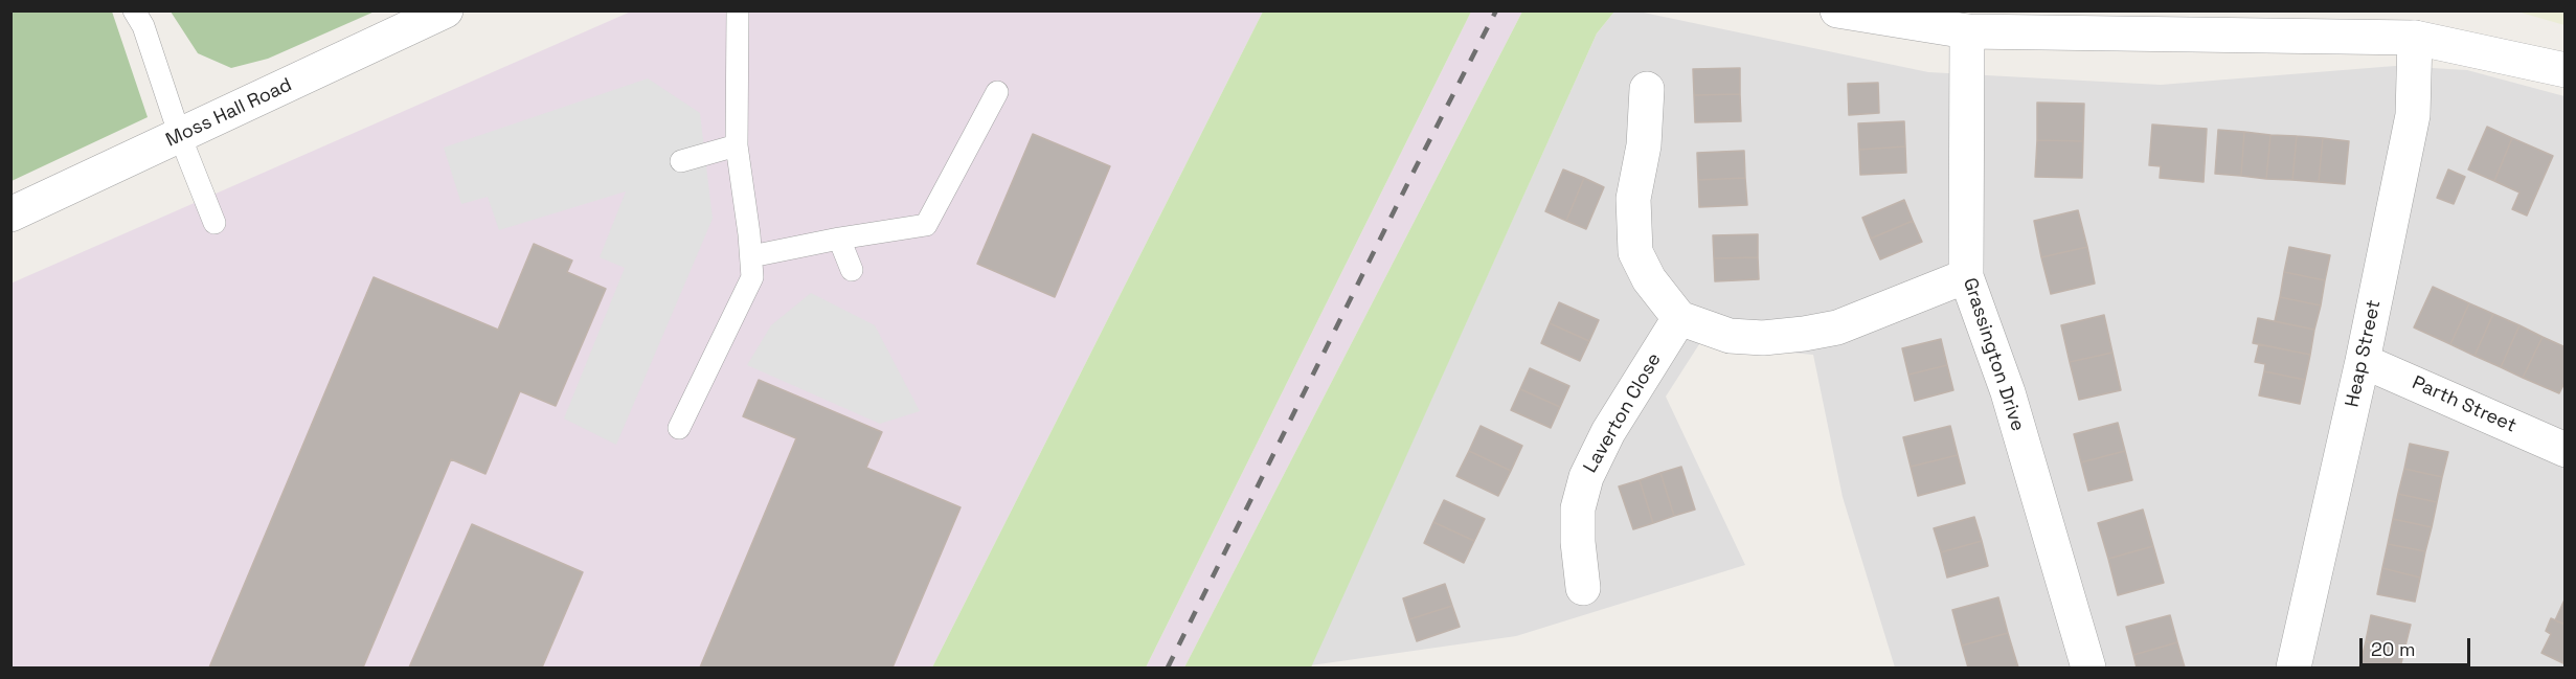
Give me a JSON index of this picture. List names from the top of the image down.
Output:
{
  "streets": {
    "street": [
      "Moss Hall Road",
      "Heap Street",
      "Grassington Drive",
      "Parth Street",
      "Laverton Close"
    ]
  },
  "crossings": [
    ["Heap Street", "Parth Street"]
  ],
  "scale_bar": "20 m"
}
